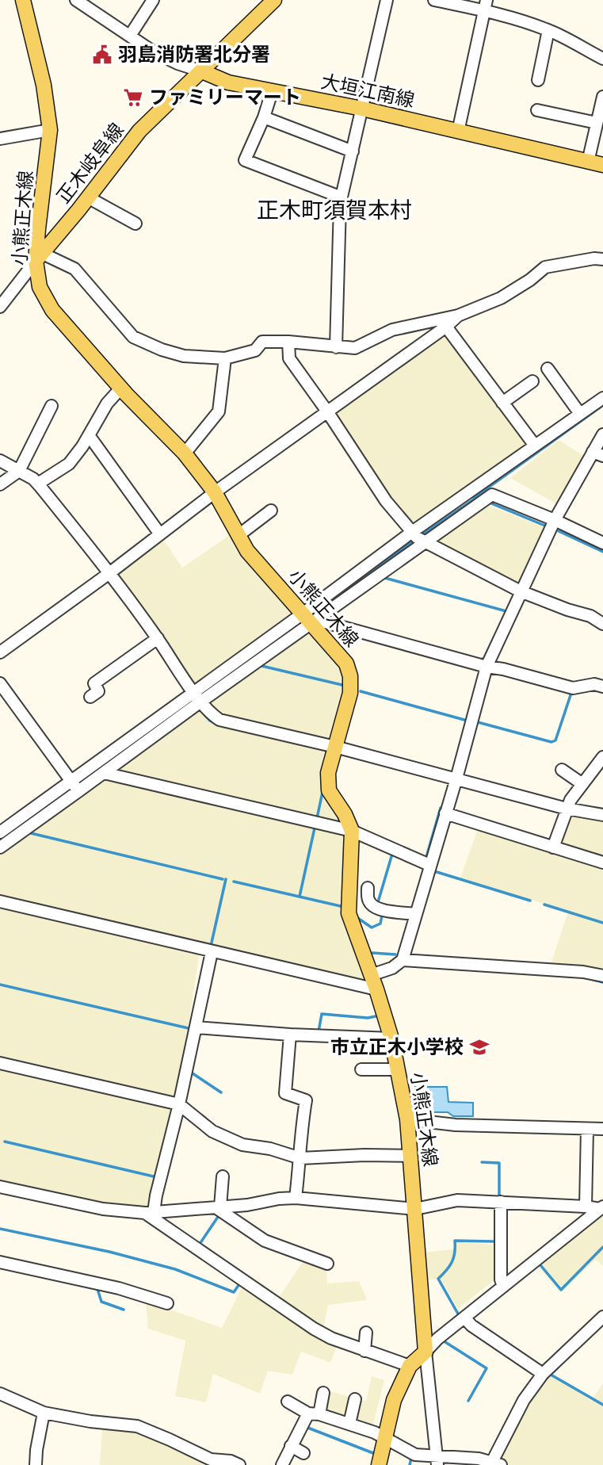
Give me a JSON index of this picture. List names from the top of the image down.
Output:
{
  "streets": {
    "main road": ["大垣江南線", "正木岐阜線", "小熊正木線"]
  },
  "crossings": [
    ["大垣江南線", "正木岐阜線"],
    ["正木岐阜線", "小熊正木線"]
  ],
  "districts": ["正木町須賀本村"],
  "places": {
    "public building": ["羽島消防署北分署"],
    "supermarket": ["ファミリーマート"],
    "school or university": ["市立正木小学校"]
  }
}
